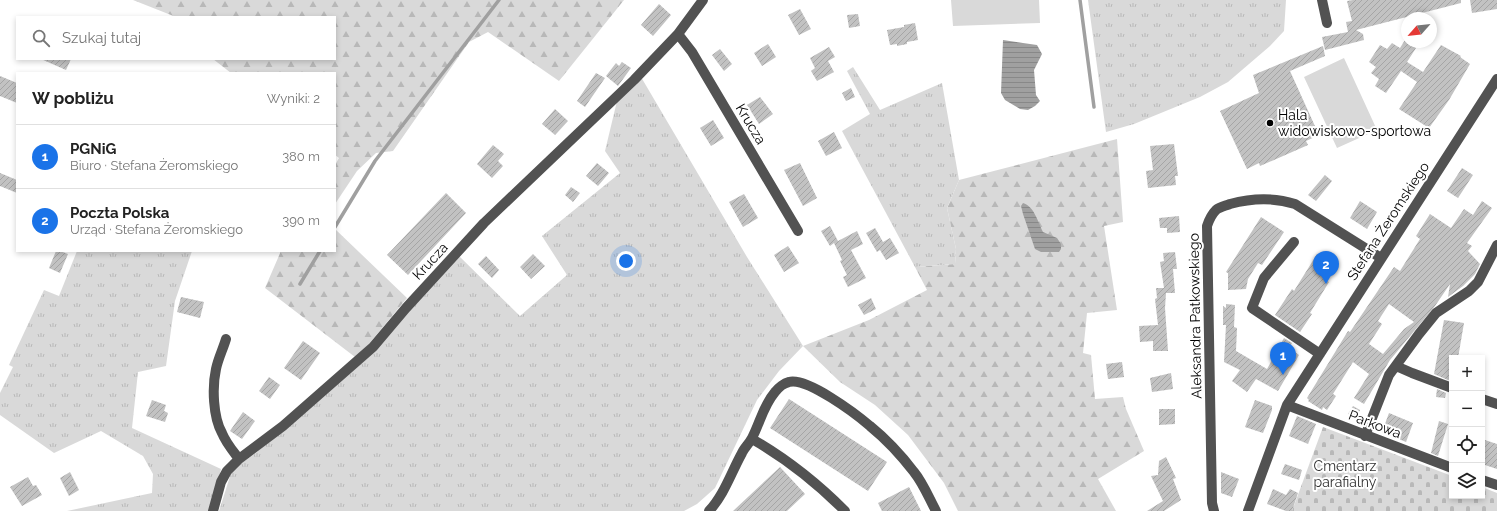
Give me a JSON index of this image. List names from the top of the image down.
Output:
{
  "streets": {
    "street": [
      "Krucza",
      "Stefana Żeromskiego",
      "Aleksandra Patkowskiego",
      "Parkowa"
    ]
  },
  "crossings": [
    ["Stefana Żeromskiego", "Aleksandra Patkowskiego"],
    ["Stefana Żeromskiego", "Parkowa"]
  ],
  "parks": ["Cmentarz parafialny"],
  "places": ["Hala widowiskowo-sportowa"],
  "north": "bottom left",
  "page": {
    "search": "Szukaj tutaj",
    "heading": ["W pobliżu", "Wyniki: 2"],
    "list": [
      {
        "mark": "1",
        "name": "PGNiG",
        "note": "Biuro · Stefana Żeromskiego",
        "value": "380 m"
      },
      {
        "mark": "2",
        "name": "Poczta Polska",
        "note": "Urząd · Stefana Żeromskiego",
        "value": "390 m"
      }
    ],
    "pins": ["2", "1"],
    "map_buttons": ["+", "−"]
  }
}
